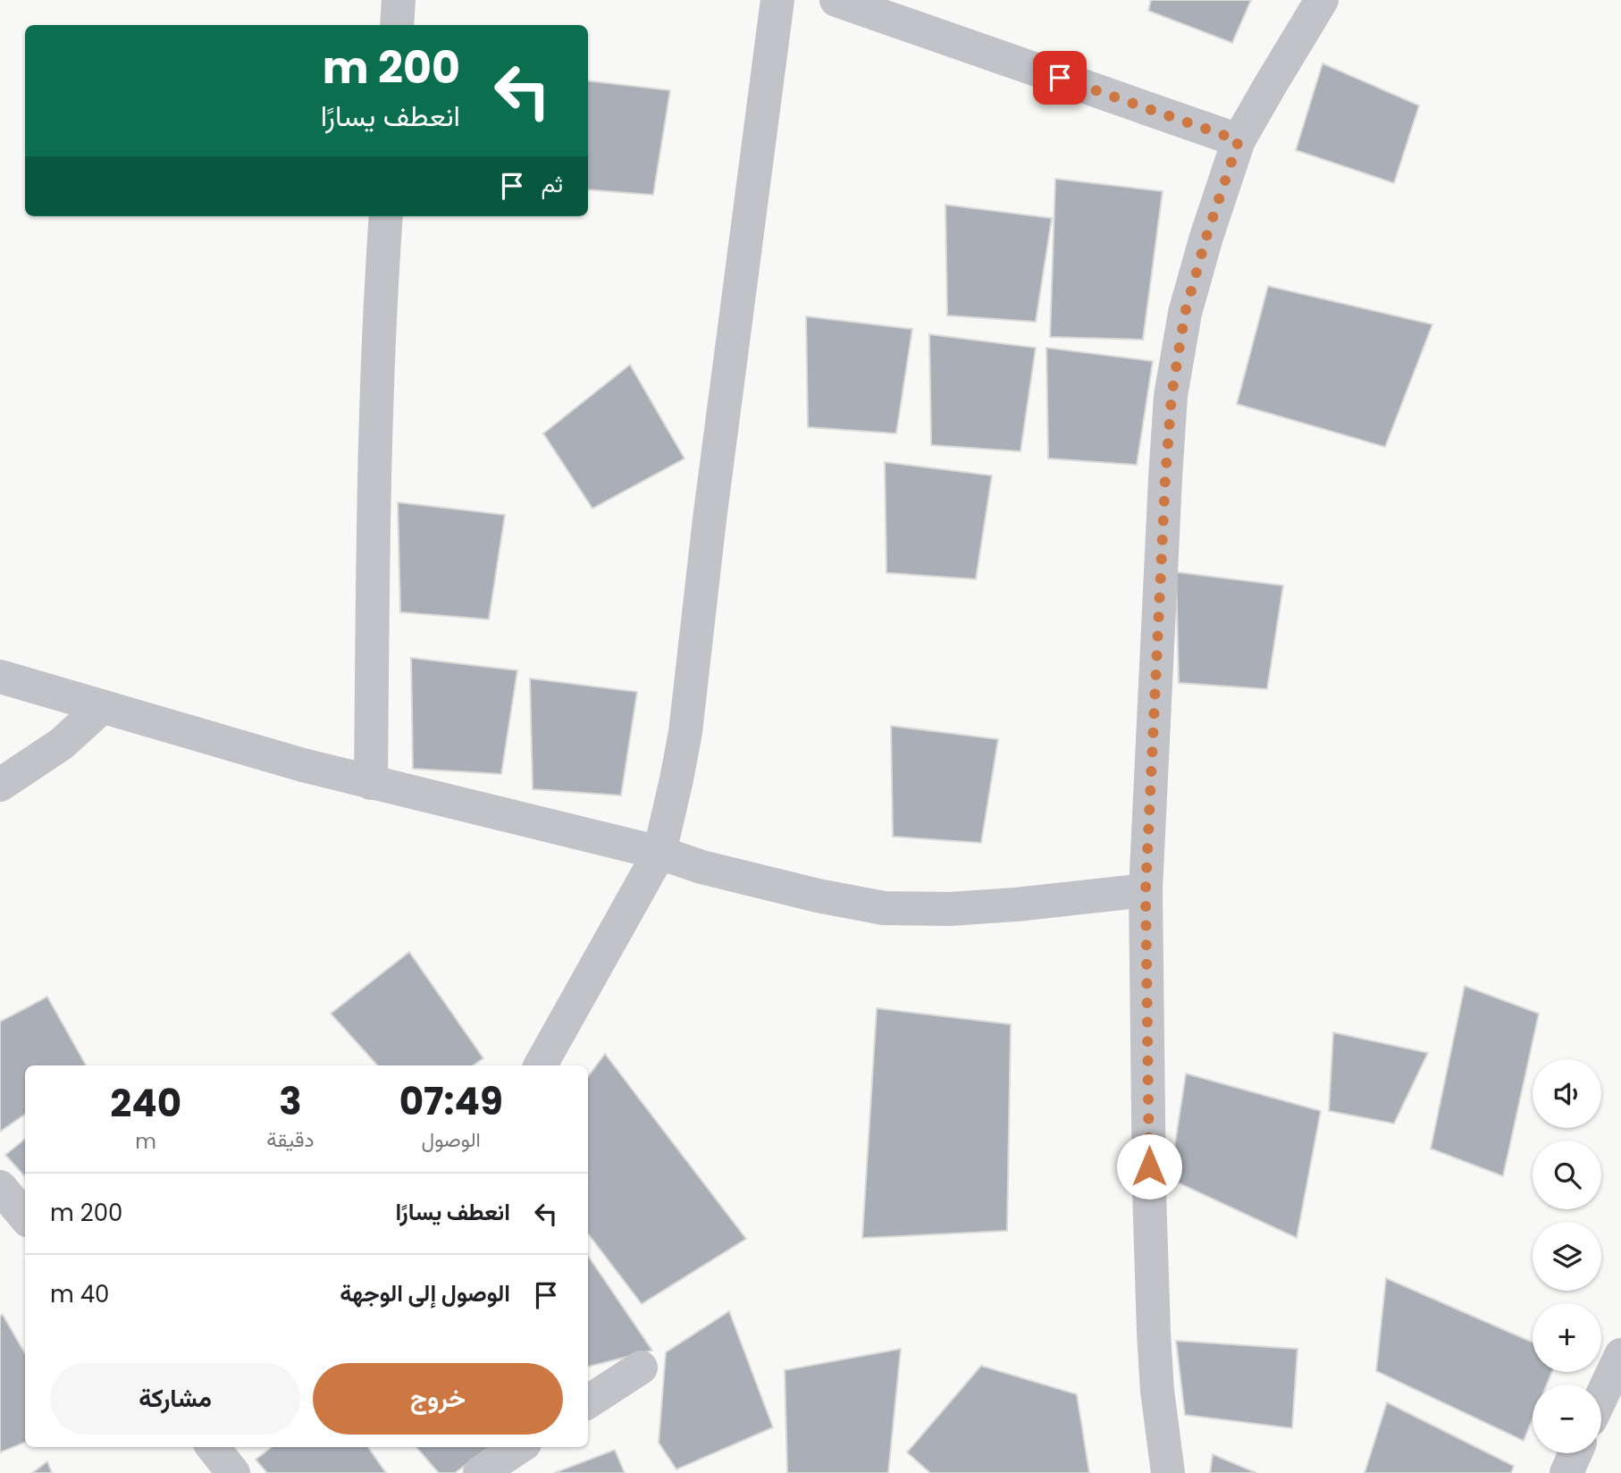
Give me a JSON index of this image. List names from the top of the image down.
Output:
{
  "page": {
    "turn": ["200 m", "انعطف يسارًا"],
    "then": "ثم",
    "map_buttons": ["+", "−"],
    "eta": [
      "07:49",
      "الوصول",
      "3",
      "دقيقة",
      "240",
      "m"
    ],
    "list": [
      {
        "name": "انعطف يسارًا",
        "value": "200 m"
      },
      {
        "name": "الوصول إلى الوجهة",
        "value": "40 m"
      }
    ],
    "buttons": ["خروج", "مشاركة"]
  }
}
